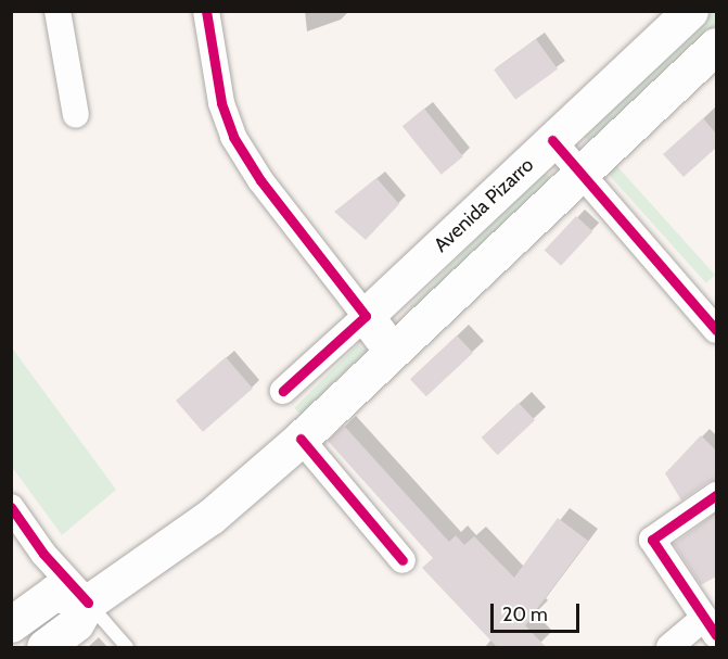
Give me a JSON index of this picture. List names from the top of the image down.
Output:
{
  "streets": {
    "main road": ["Avenida Pizarro"]
  },
  "scale_bar": "20 m"
}
